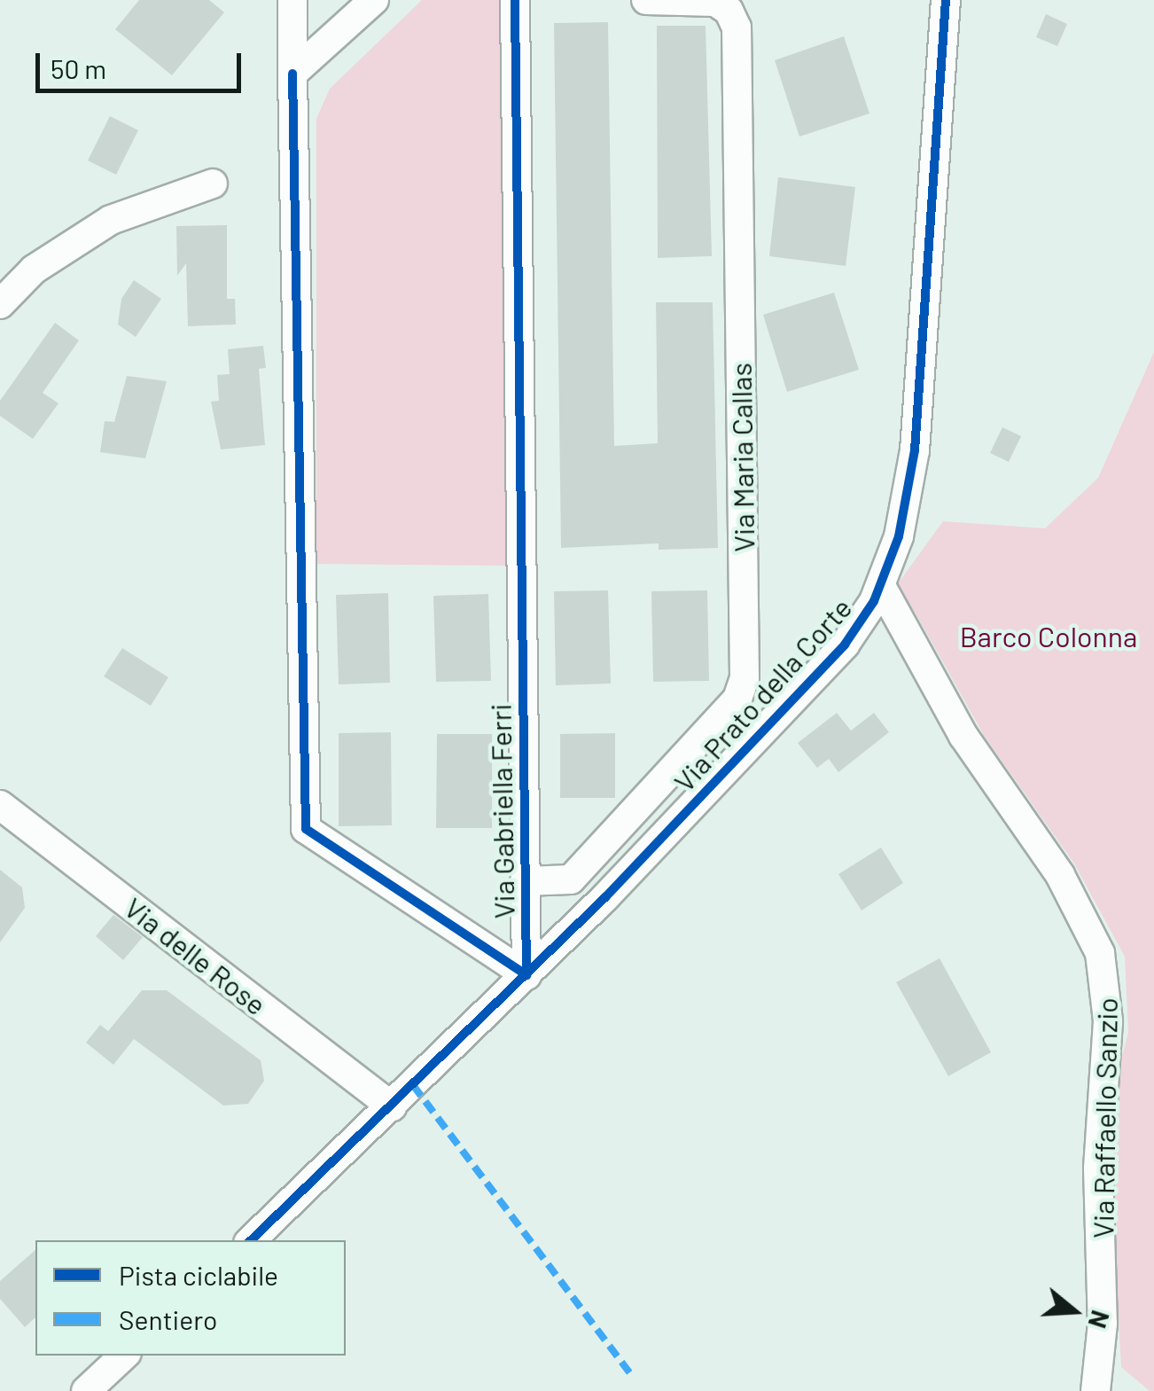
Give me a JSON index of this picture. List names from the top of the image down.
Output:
{
  "streets": {
    "street": [
      "Via Maria Callas",
      "Via Prato della Corte",
      "Via Gabriella Ferri",
      "Via delle Rose",
      "Via Raffaello Sanzio"
    ]
  },
  "crossings": [
    ["Via Maria Callas", "Via Gabriella Ferri"],
    ["Via Prato della Corte", "Via Gabriella Ferri"],
    ["Via Prato della Corte", "Via delle Rose"],
    ["Via Prato della Corte", "Via Raffaello Sanzio"]
  ],
  "parks": ["Barco Colonna"],
  "legend": ["Pista ciclabile", "Sentiero"],
  "scale_bar": "50 m",
  "north": "right"
}
